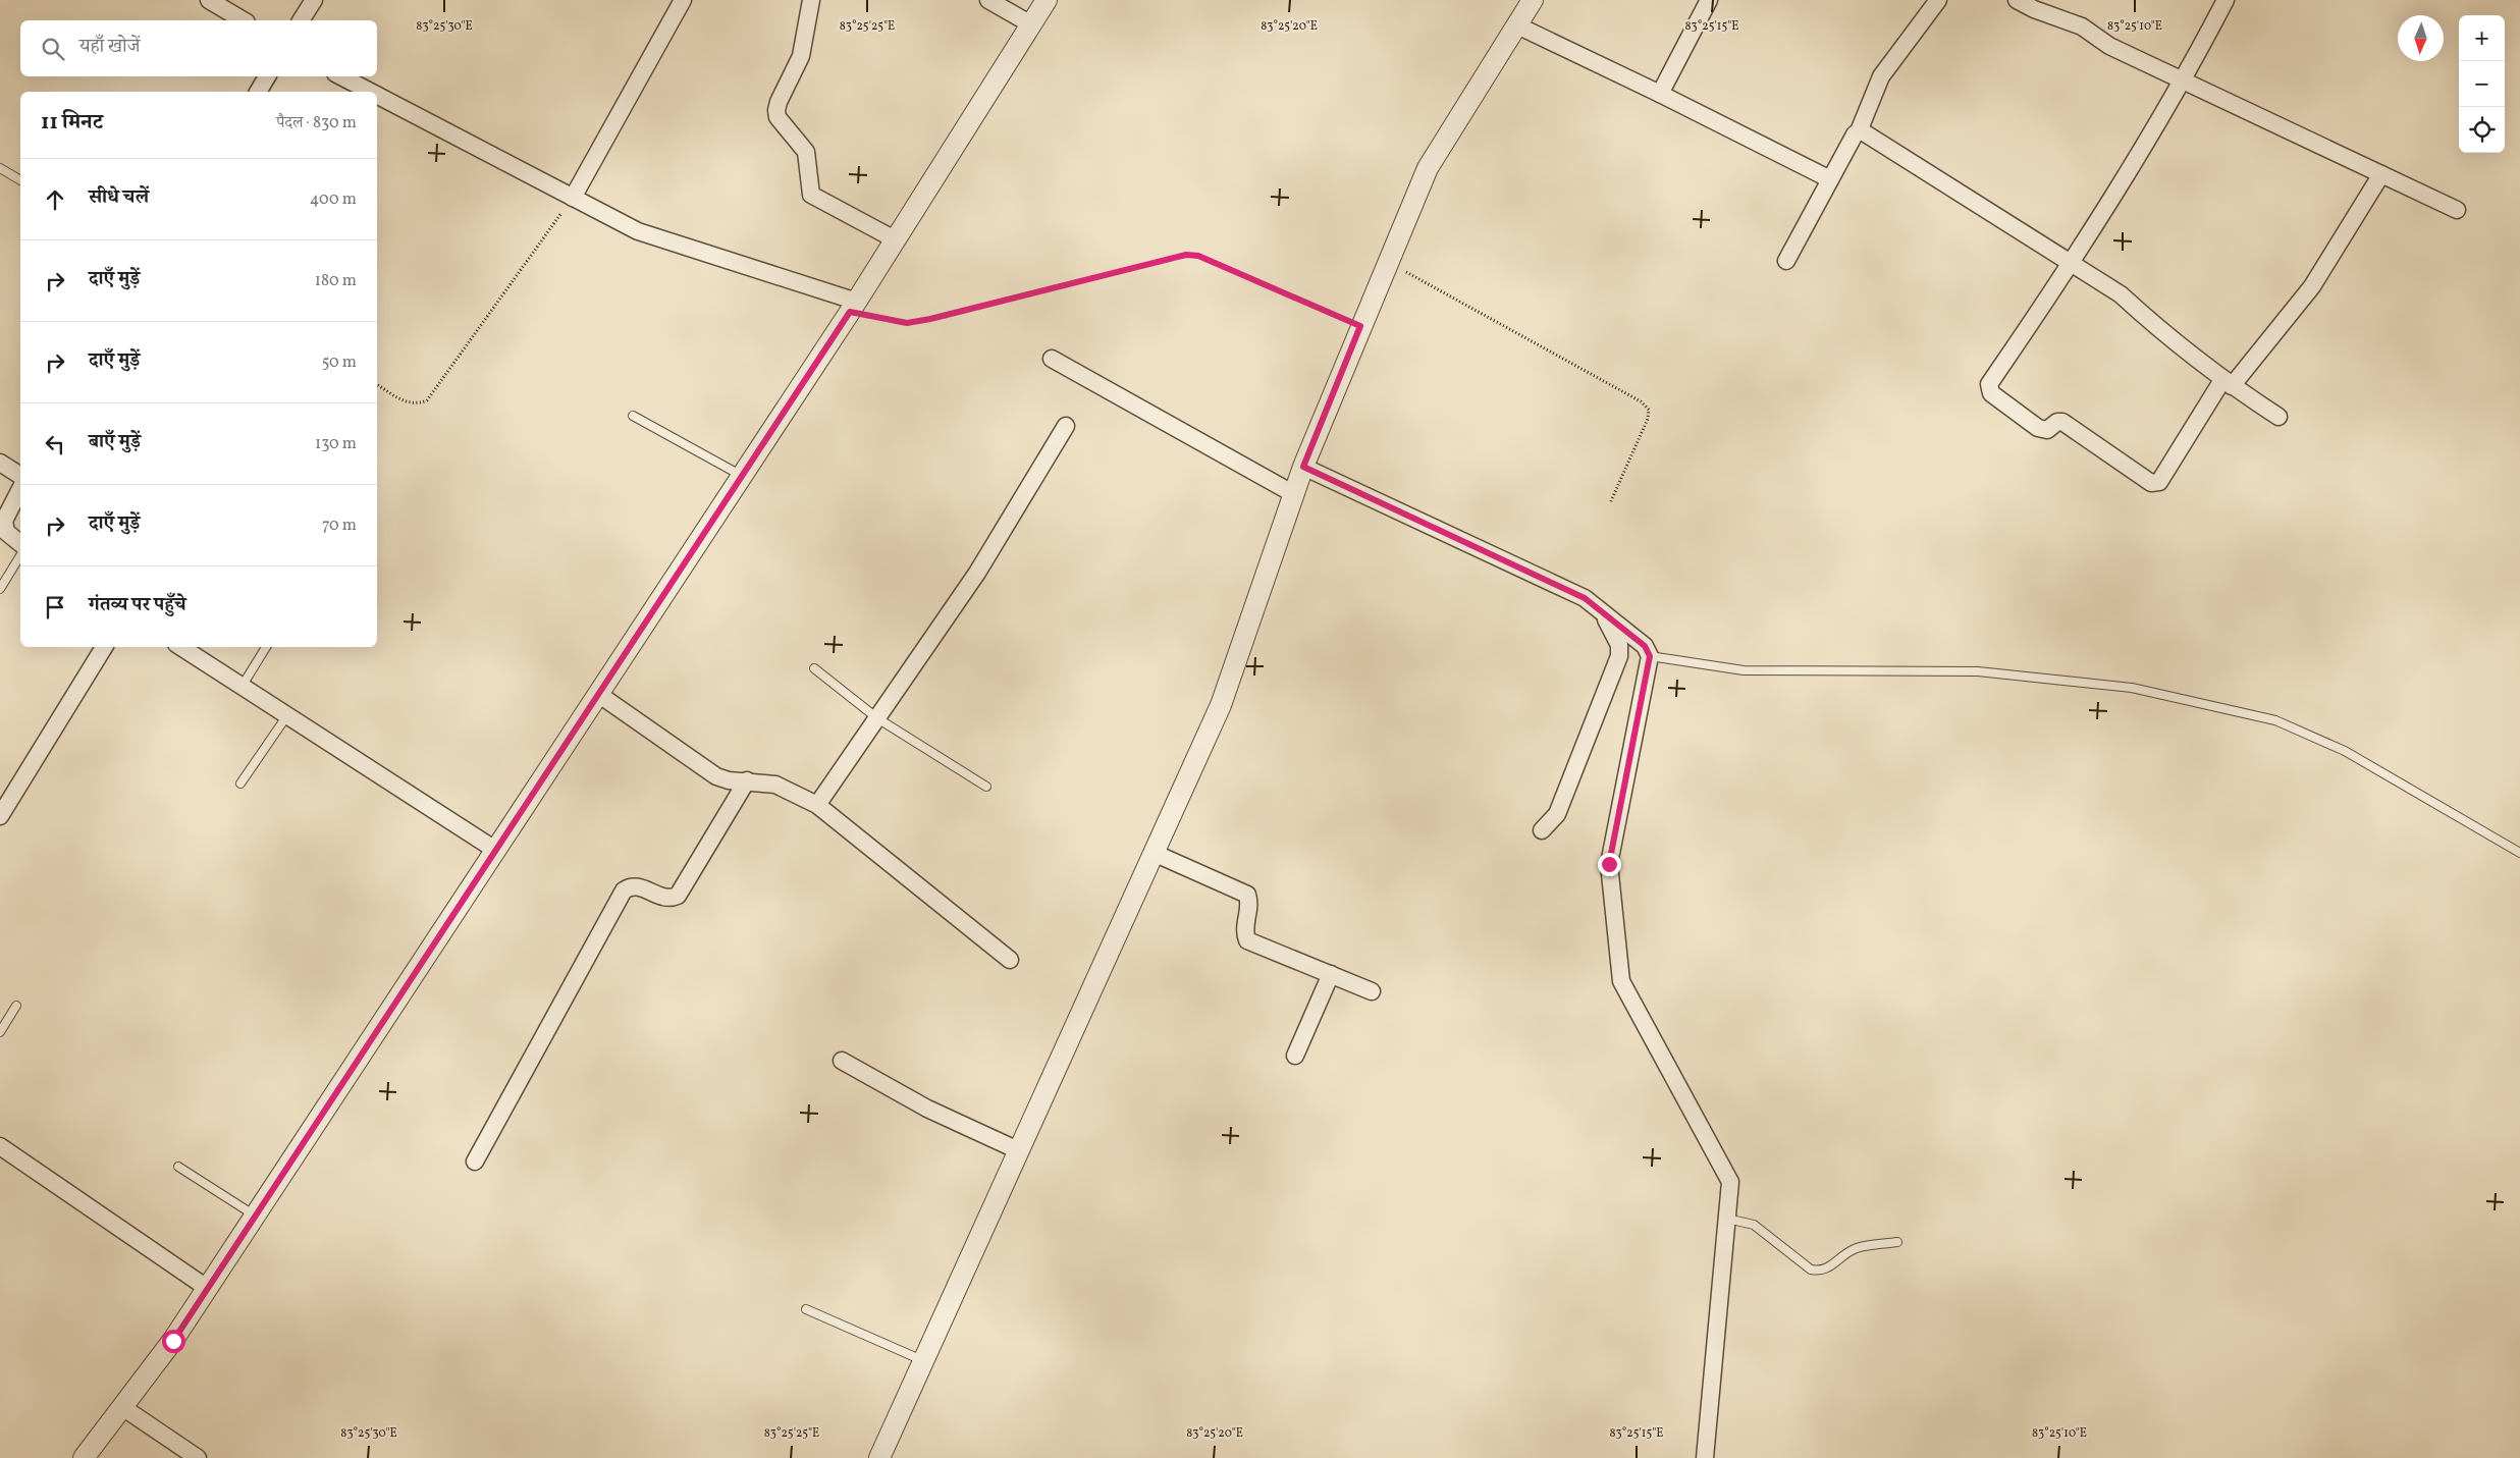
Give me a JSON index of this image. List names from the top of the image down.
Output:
{
  "north": "bottom",
  "page": {
    "map_buttons": ["+", "−"],
    "search": "यहाँ खोजें",
    "heading": ["11 मिनट", "पैदल · 830 m"],
    "list": [
      ["सीधे चलें", "400 m"],
      ["दाएँ मुड़ें", "180 m"],
      ["दाएँ मुड़ें", "50 m"],
      ["बाएँ मुड़ें", "130 m"],
      ["दाएँ मुड़ें", "70 m"],
      "गंतव्य पर पहुँचे"
    ]
  },
  "coordinates": [
    "83°25'30\"E",
    "83°25'25\"E",
    "83°25'20\"E",
    "83°25'15\"E",
    "83°25'10\"E"
  ]
}
